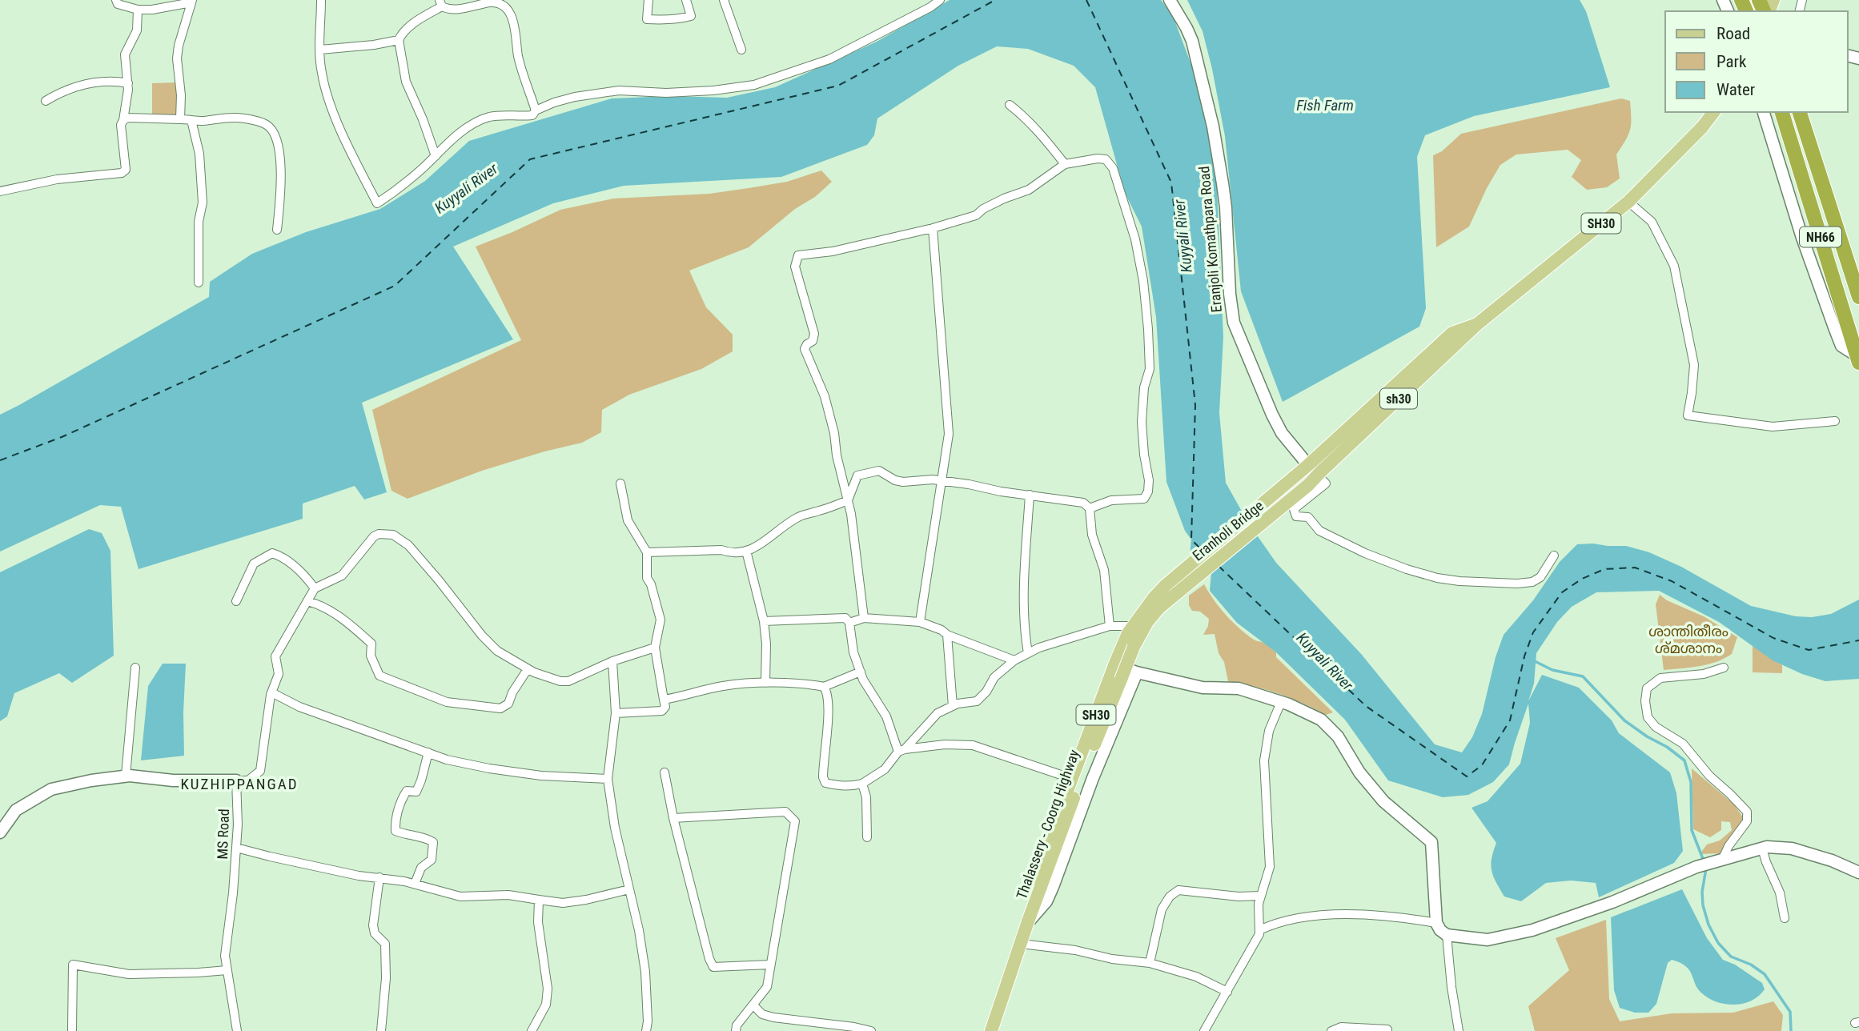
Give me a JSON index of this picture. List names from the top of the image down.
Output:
{
  "streets": {
    "highway": ["NH66"],
    "main road": [
      "SH30",
      "sh30",
      "Eranholi Bridge",
      "Thalassery - Coorg Highway"
    ],
    "street": ["Eranjoli Komathpara Road", "MS Road"]
  },
  "crossings": [
    ["SH30", "Eranjoli Komathpara Road"],
    ["SH30", "Eranholi Bridge"],
    ["SH30", "Thalassery - Coorg Highway"],
    ["Eranholi Bridge", "Thalassery - Coorg Highway"]
  ],
  "districts": ["KUZHIPPANGAD"],
  "water": ["Fish Farm", "Kuyyali River"],
  "parks": ["ശാന്തിതീരം ശ്മശാനം"],
  "legend": ["Road", "Park", "Water"]
}
